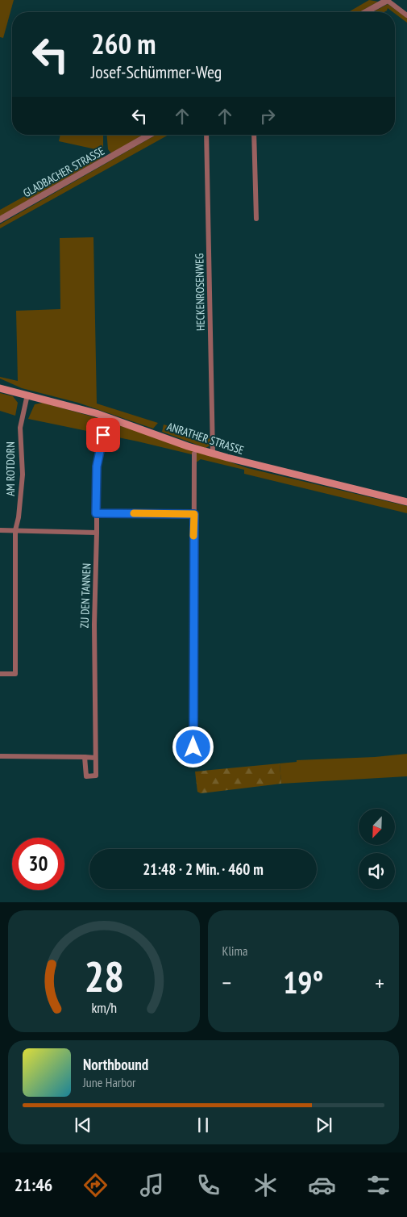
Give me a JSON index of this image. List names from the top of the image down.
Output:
{
  "streets": {
    "main road": ["ANRATHER STRASSE"],
    "street": [
      "GLADBACHER STRASSE",
      "HECKENROSENWEG",
      "AM ROTDORN",
      "ZU DEN TANNEN"
    ]
  },
  "crossings": [
    ["HECKENROSENWEG", "ANRATHER STRASSE"],
    ["ANRATHER STRASSE", "AM ROTDORN"]
  ],
  "north": "bottom left",
  "page": {
    "turn": ["260 m", "Josef-Schümmer-Weg"],
    "limit": "30",
    "trip": "21:48 · 2 Min. · 460 m",
    "tile": "Klima",
    "heat": ["−", "19°", "+"],
    "song": ["Northbound", "June Harbor"],
    "tabs": "21:46",
    "gauge": ["28", "km/h"]
  }
}
